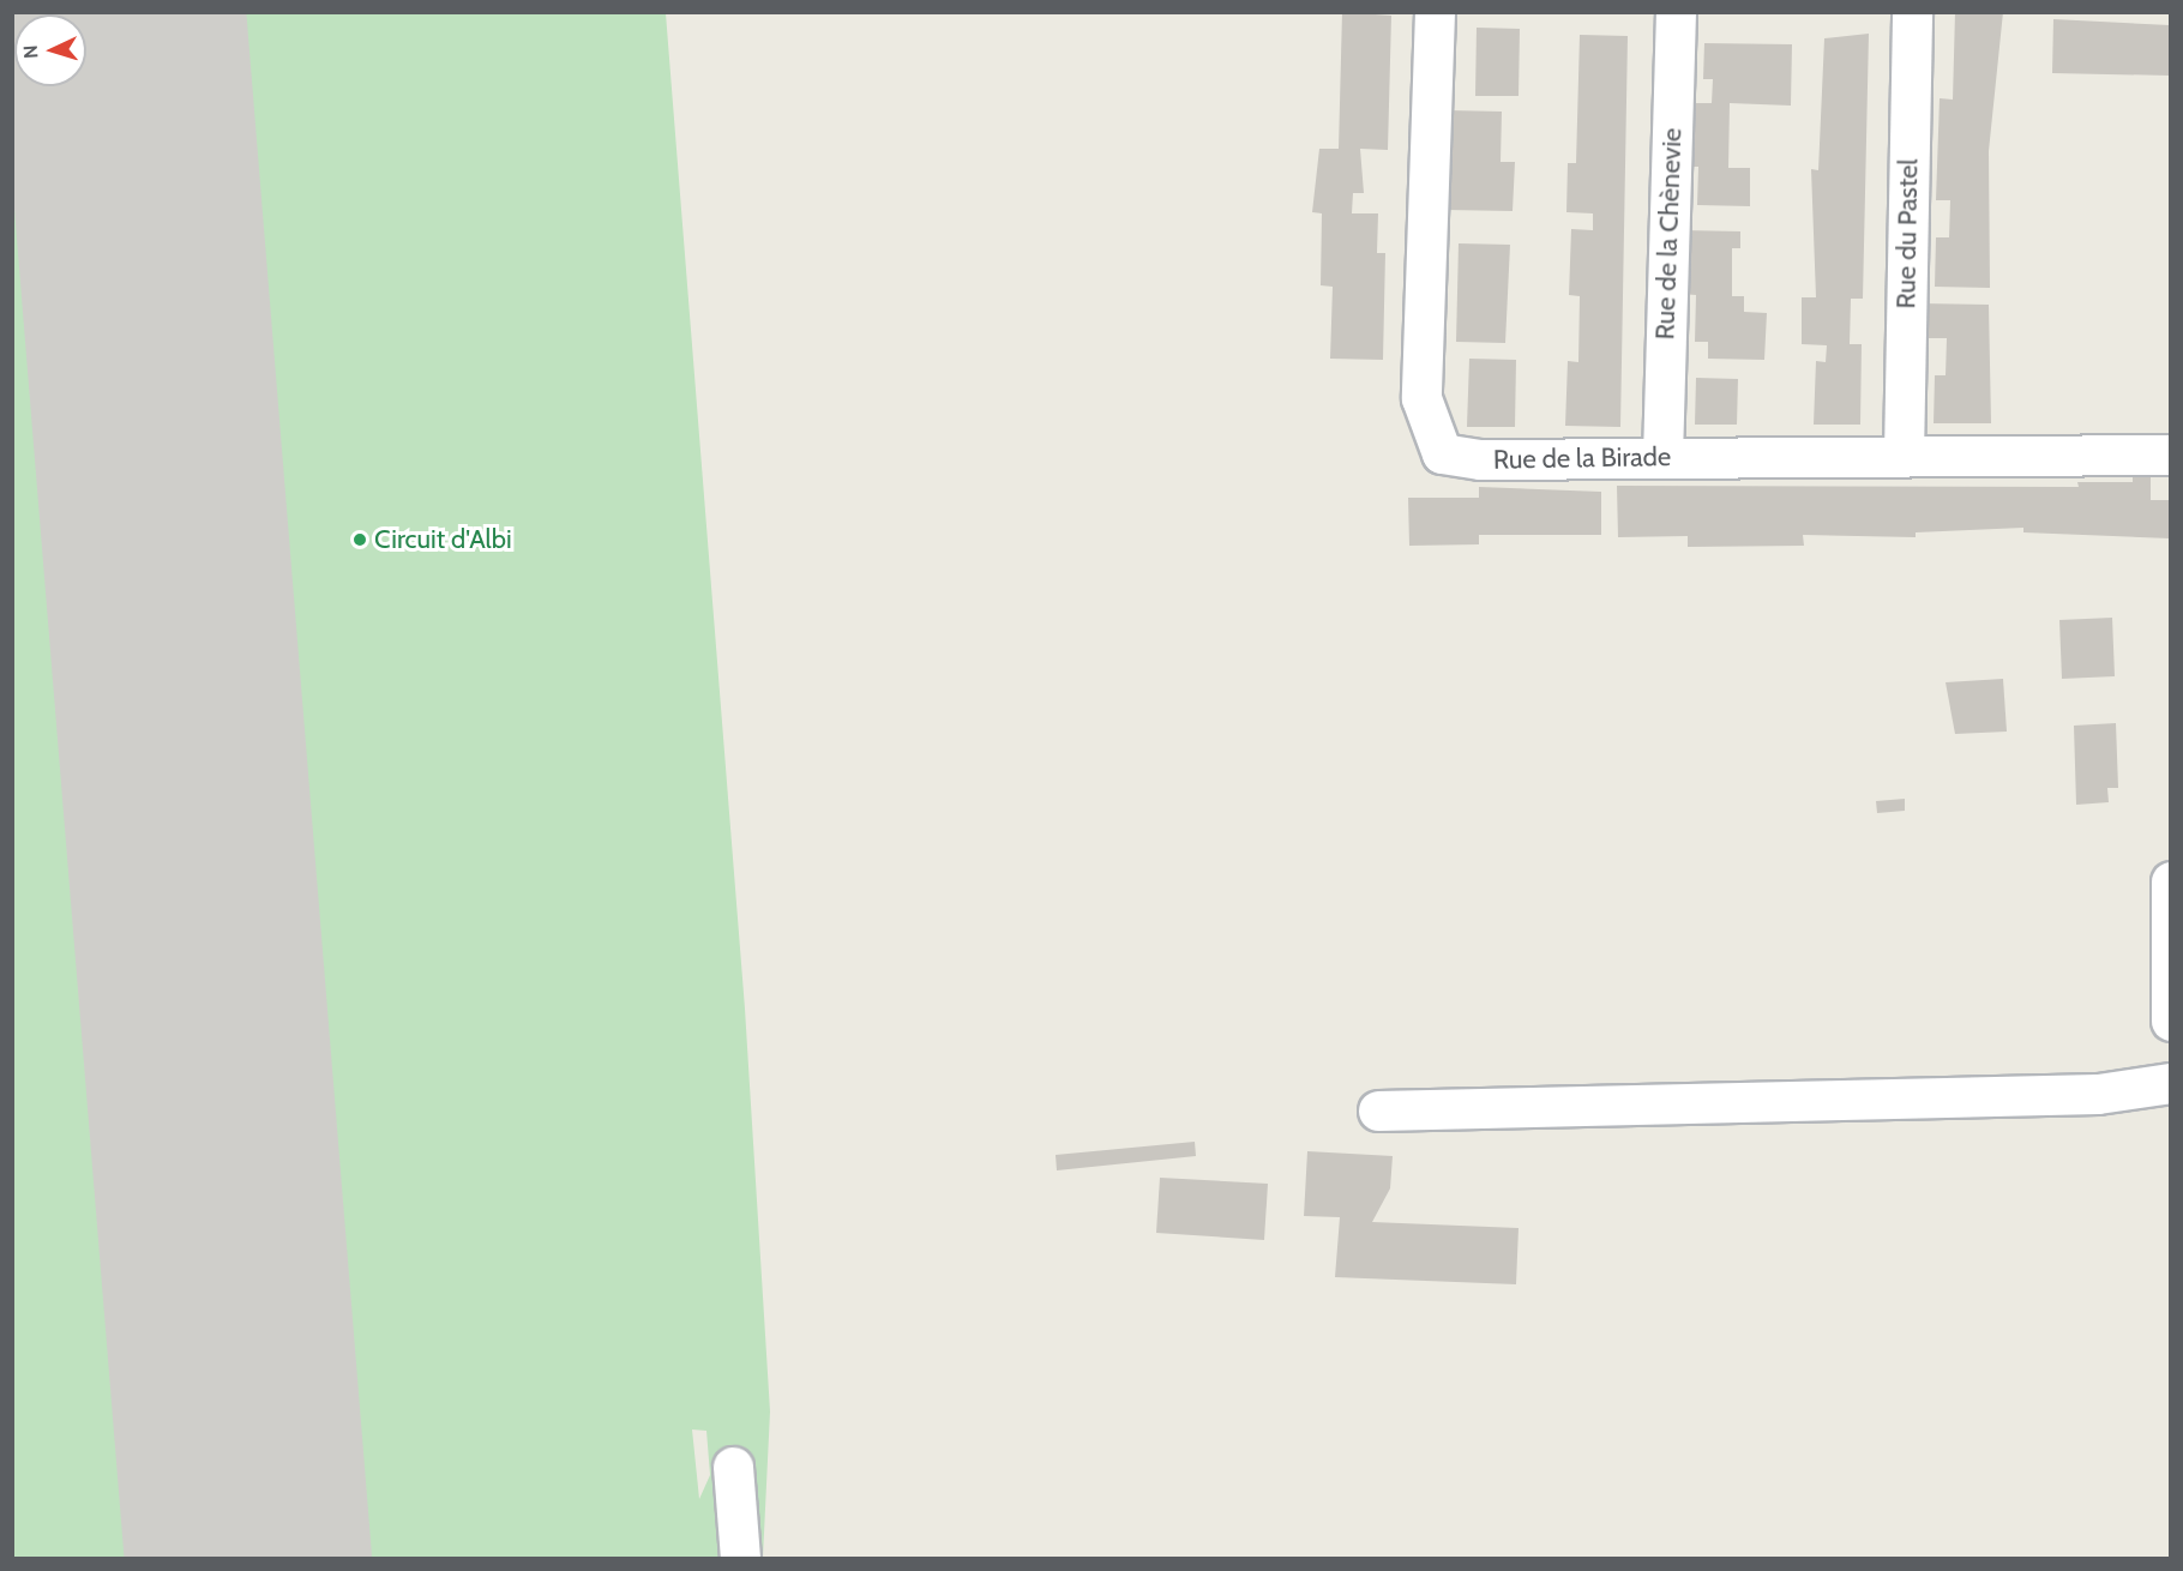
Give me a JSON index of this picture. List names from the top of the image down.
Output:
{
  "streets": {
    "street": ["Rue de la Chènevie", "Rue du Pastel", "Rue de la Birade"]
  },
  "crossings": [
    ["Rue de la Chènevie", "Rue de la Birade"],
    ["Rue du Pastel", "Rue de la Birade"]
  ],
  "places": ["Circuit d'Albi"],
  "north": "left"
}
